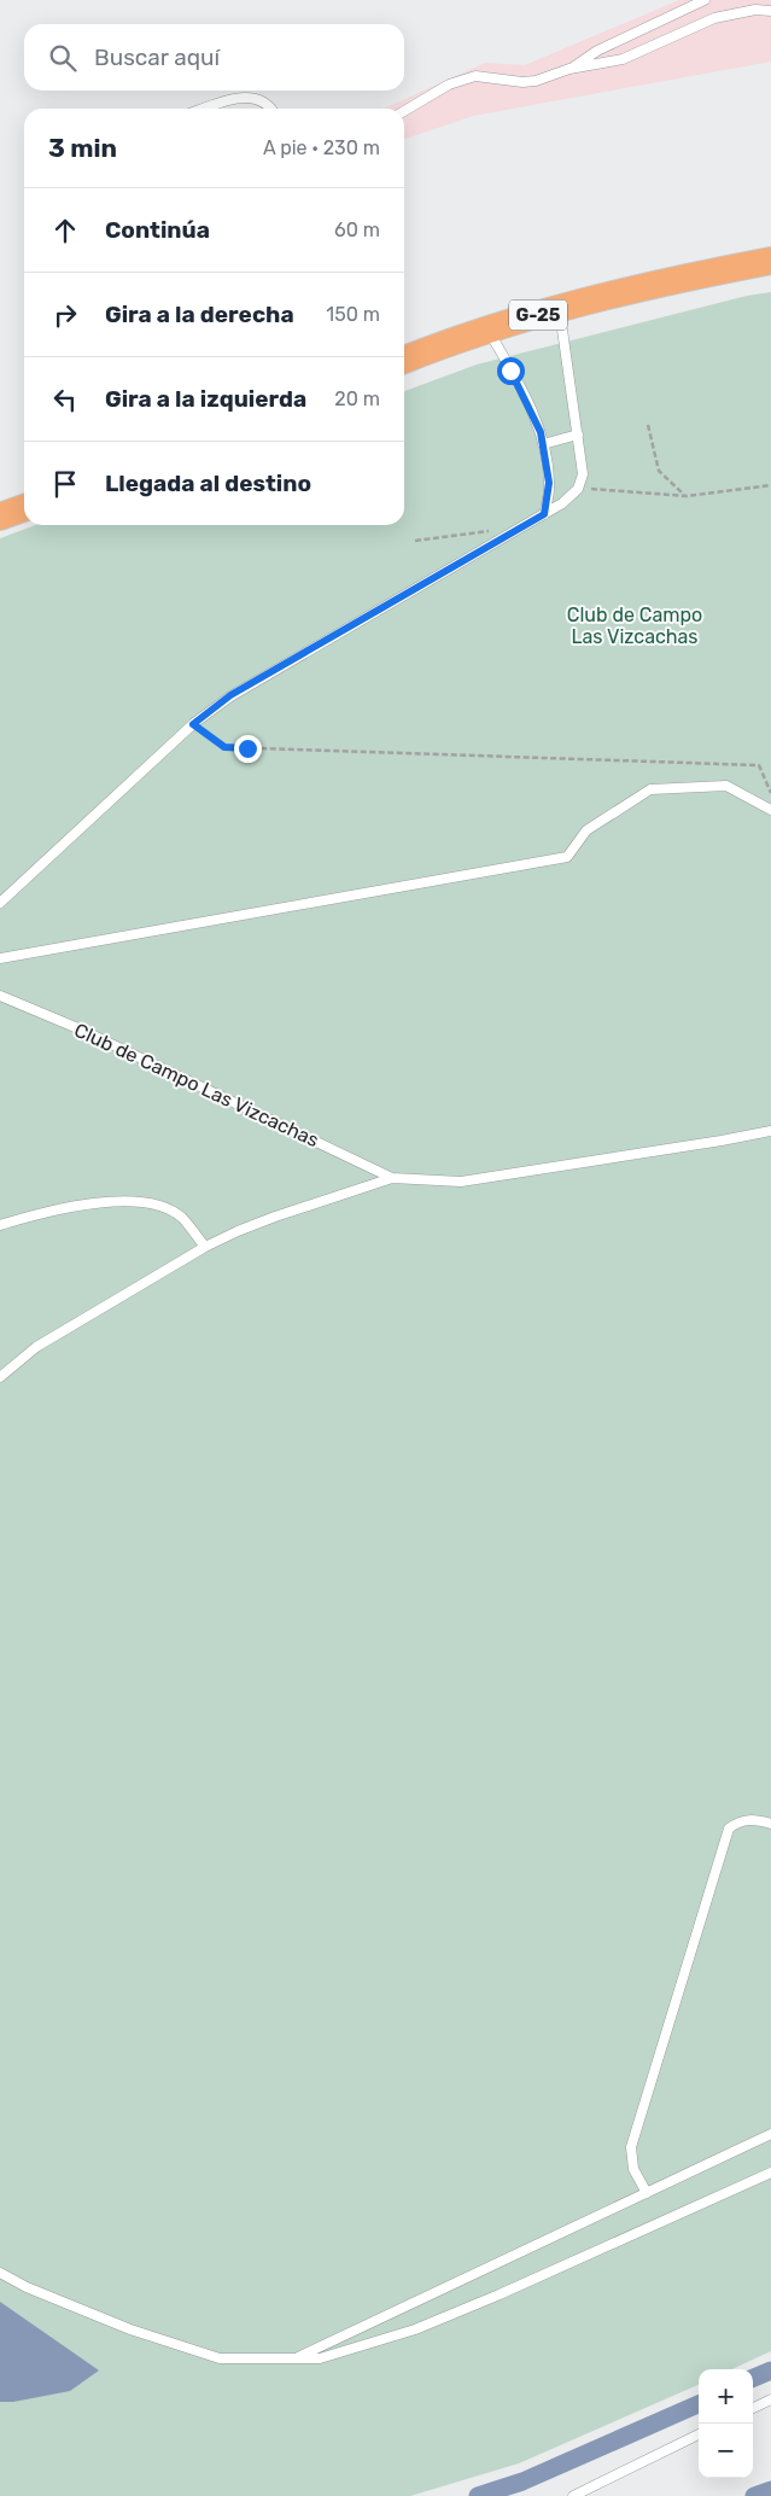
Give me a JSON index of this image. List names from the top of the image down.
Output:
{
  "streets": {
    "main road": ["G-25"],
    "lane": ["Club de Campo Las Vizcachas"]
  },
  "parks": ["Club de Campo Las Vizcachas"],
  "page": {
    "search": "Buscar aquí",
    "heading": ["3 min", "A pie · 230 m"],
    "list": [
      ["Continúa", "60 m"],
      ["Gira a la derecha", "150 m"],
      ["Gira a la izquierda", "20 m"],
      "Llegada al destino"
    ],
    "map_buttons": ["+", "−"]
  }
}
